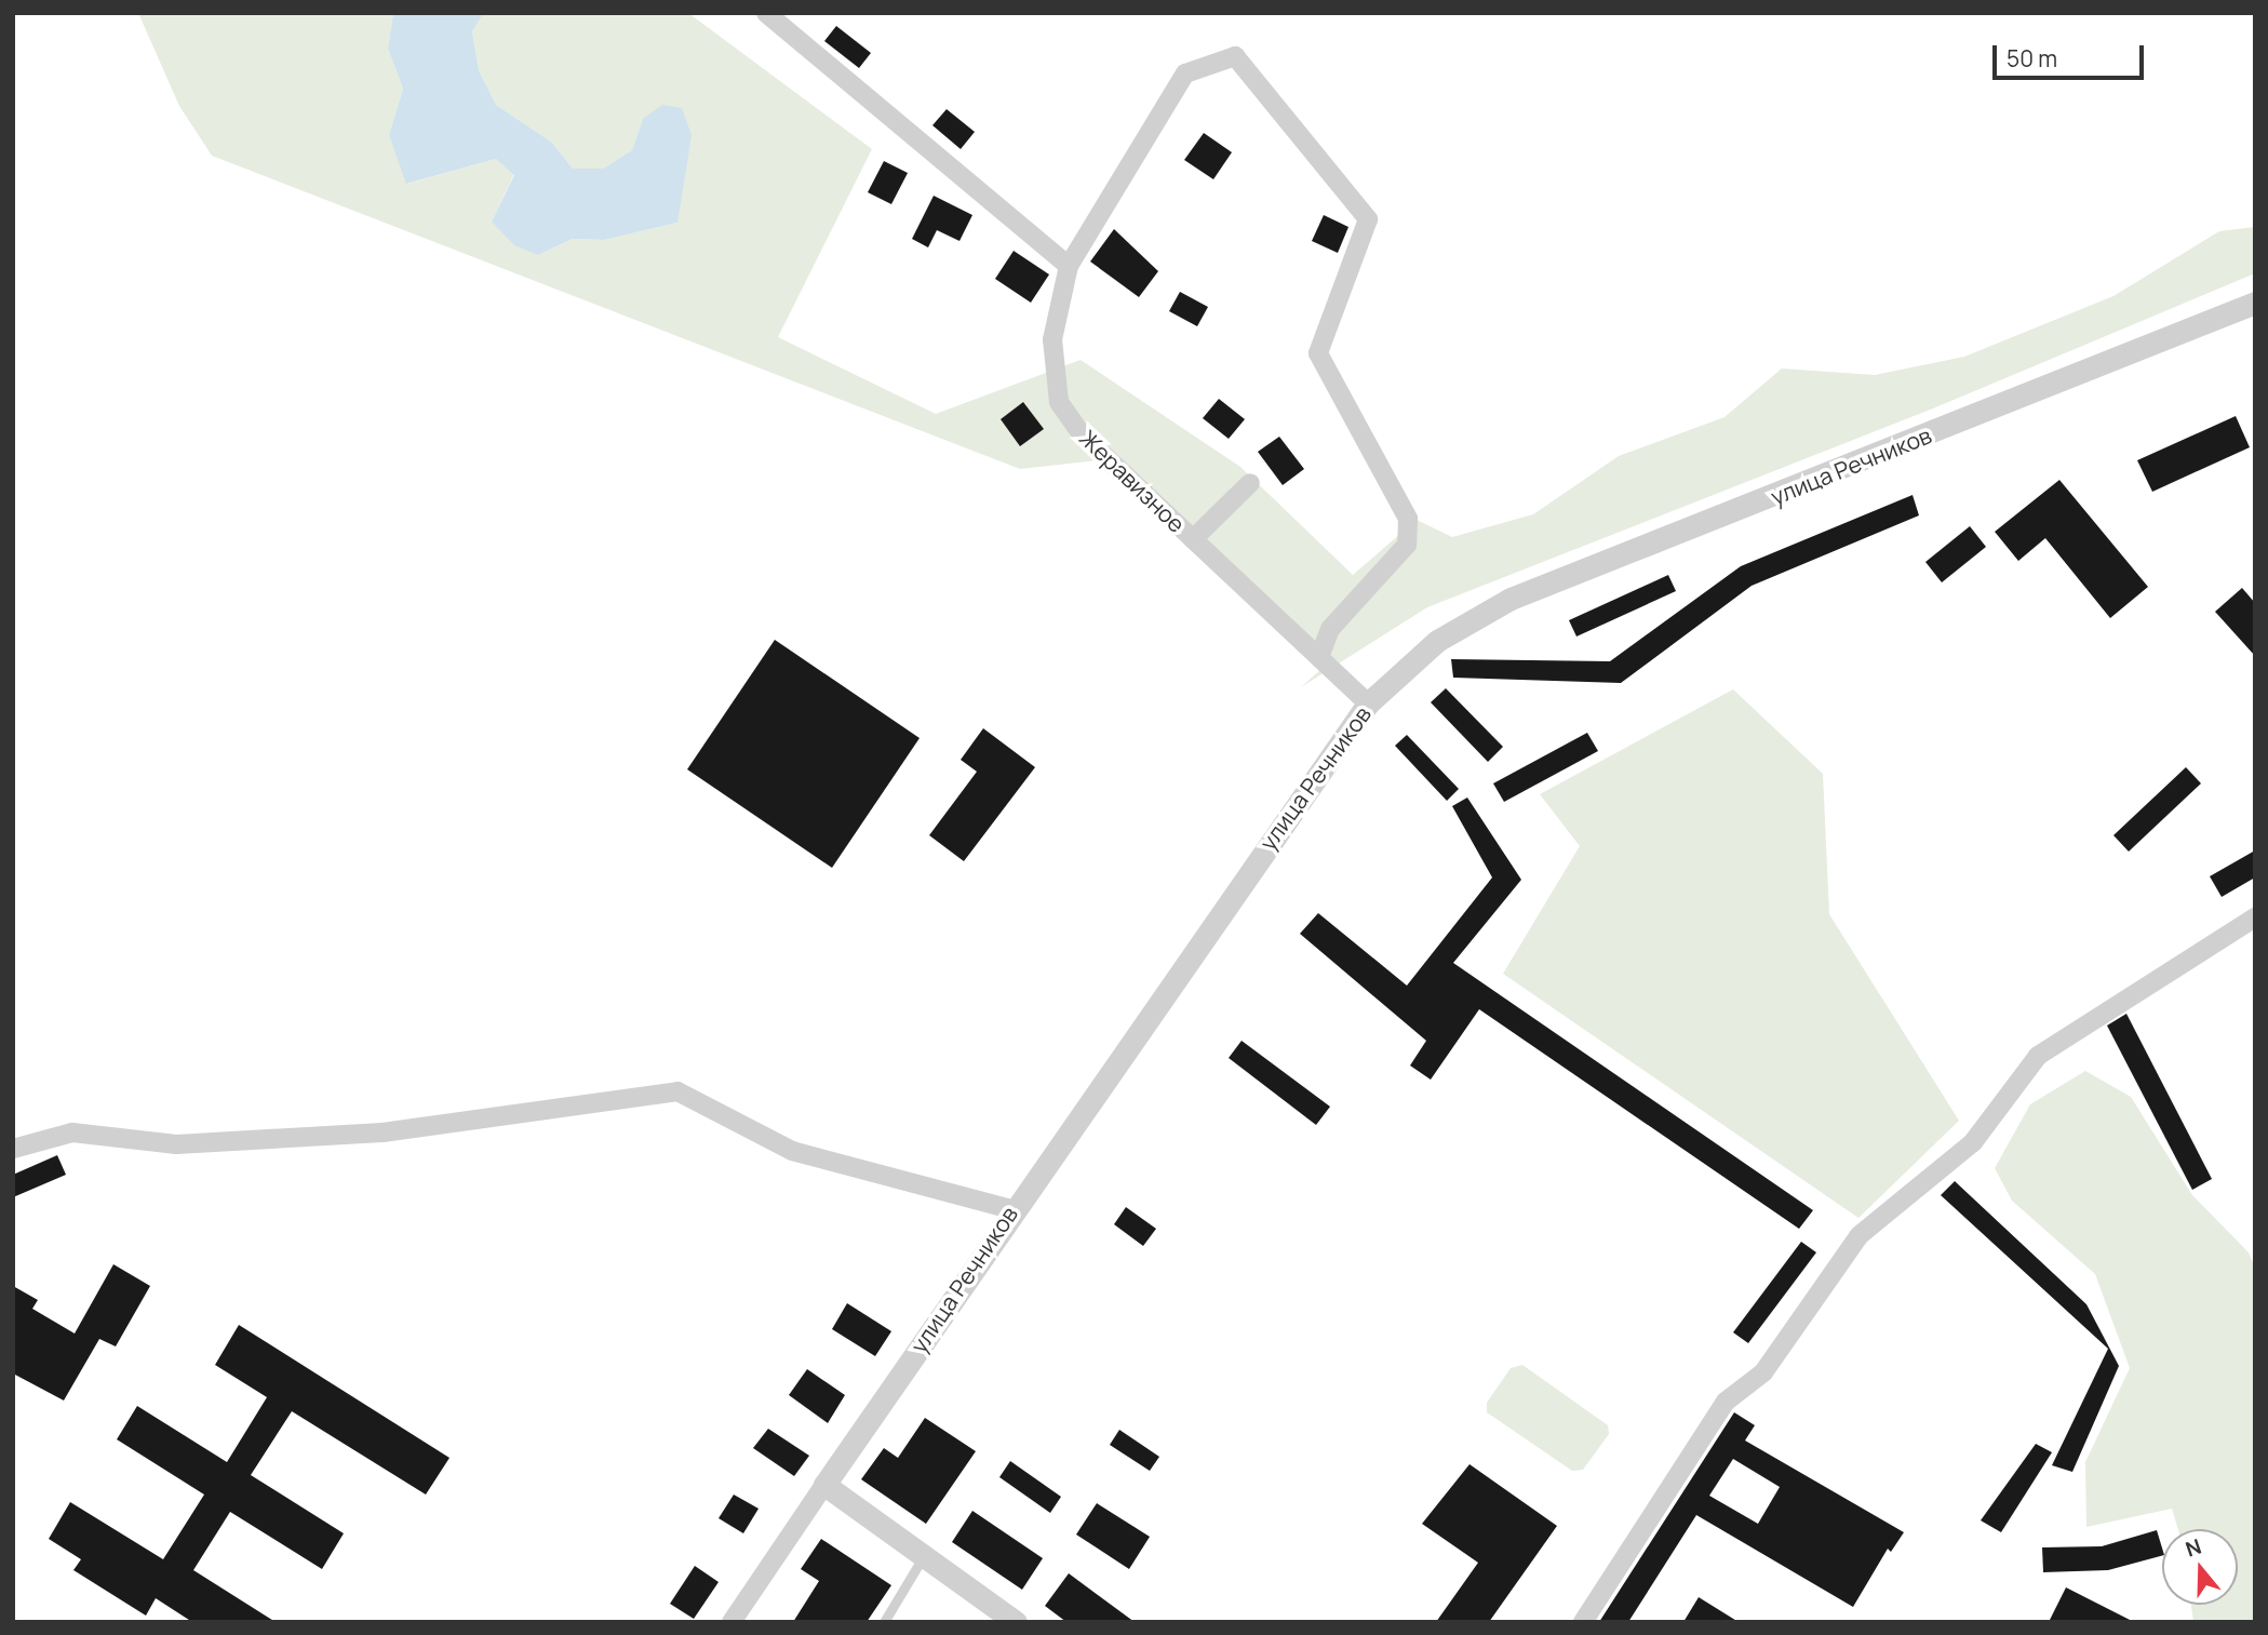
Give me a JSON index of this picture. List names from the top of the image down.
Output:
{
  "streets": {
    "street": ["улица Речников", "Жеравизное"]
  },
  "crossings": [
    ["улица Речников", "Жеравизное"]
  ],
  "scale_bar": "50 m",
  "north": "top"
}
